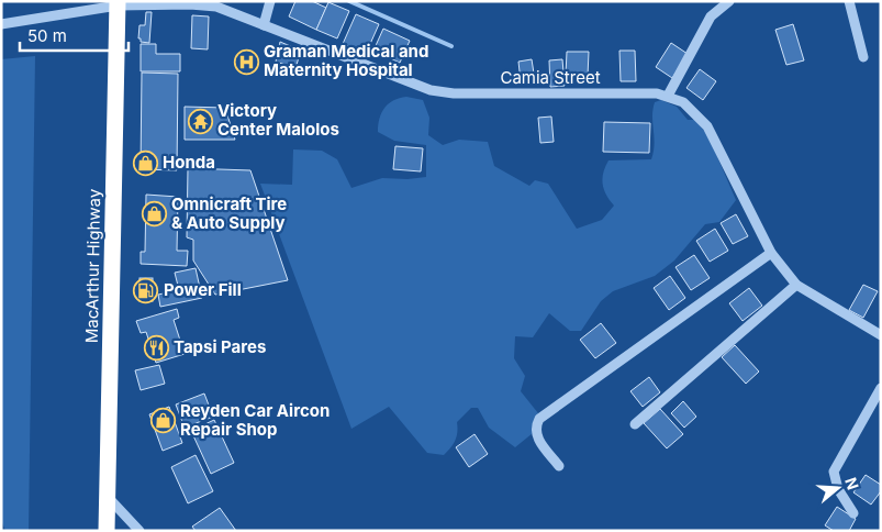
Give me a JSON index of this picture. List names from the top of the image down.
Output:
{
  "streets": {
    "highway": ["MacArthur Highway"],
    "street": ["Camia Street"]
  },
  "crossings": [
    ["Camia Street", "MacArthur Highway"]
  ],
  "places": {
    "hospital": ["Graman Medical and Maternity Hospital"],
    "temple": ["Victory Center Malolos"],
    "shop": ["Honda", "Omnicraft Tire & Auto Supply", "Reyden Car Aircon Repair Shop"],
    "fuel station": ["Power Fill"],
    "restaurant": ["Tapsi Pares"]
  },
  "scale_bar": "50 m",
  "north": "right"
}
